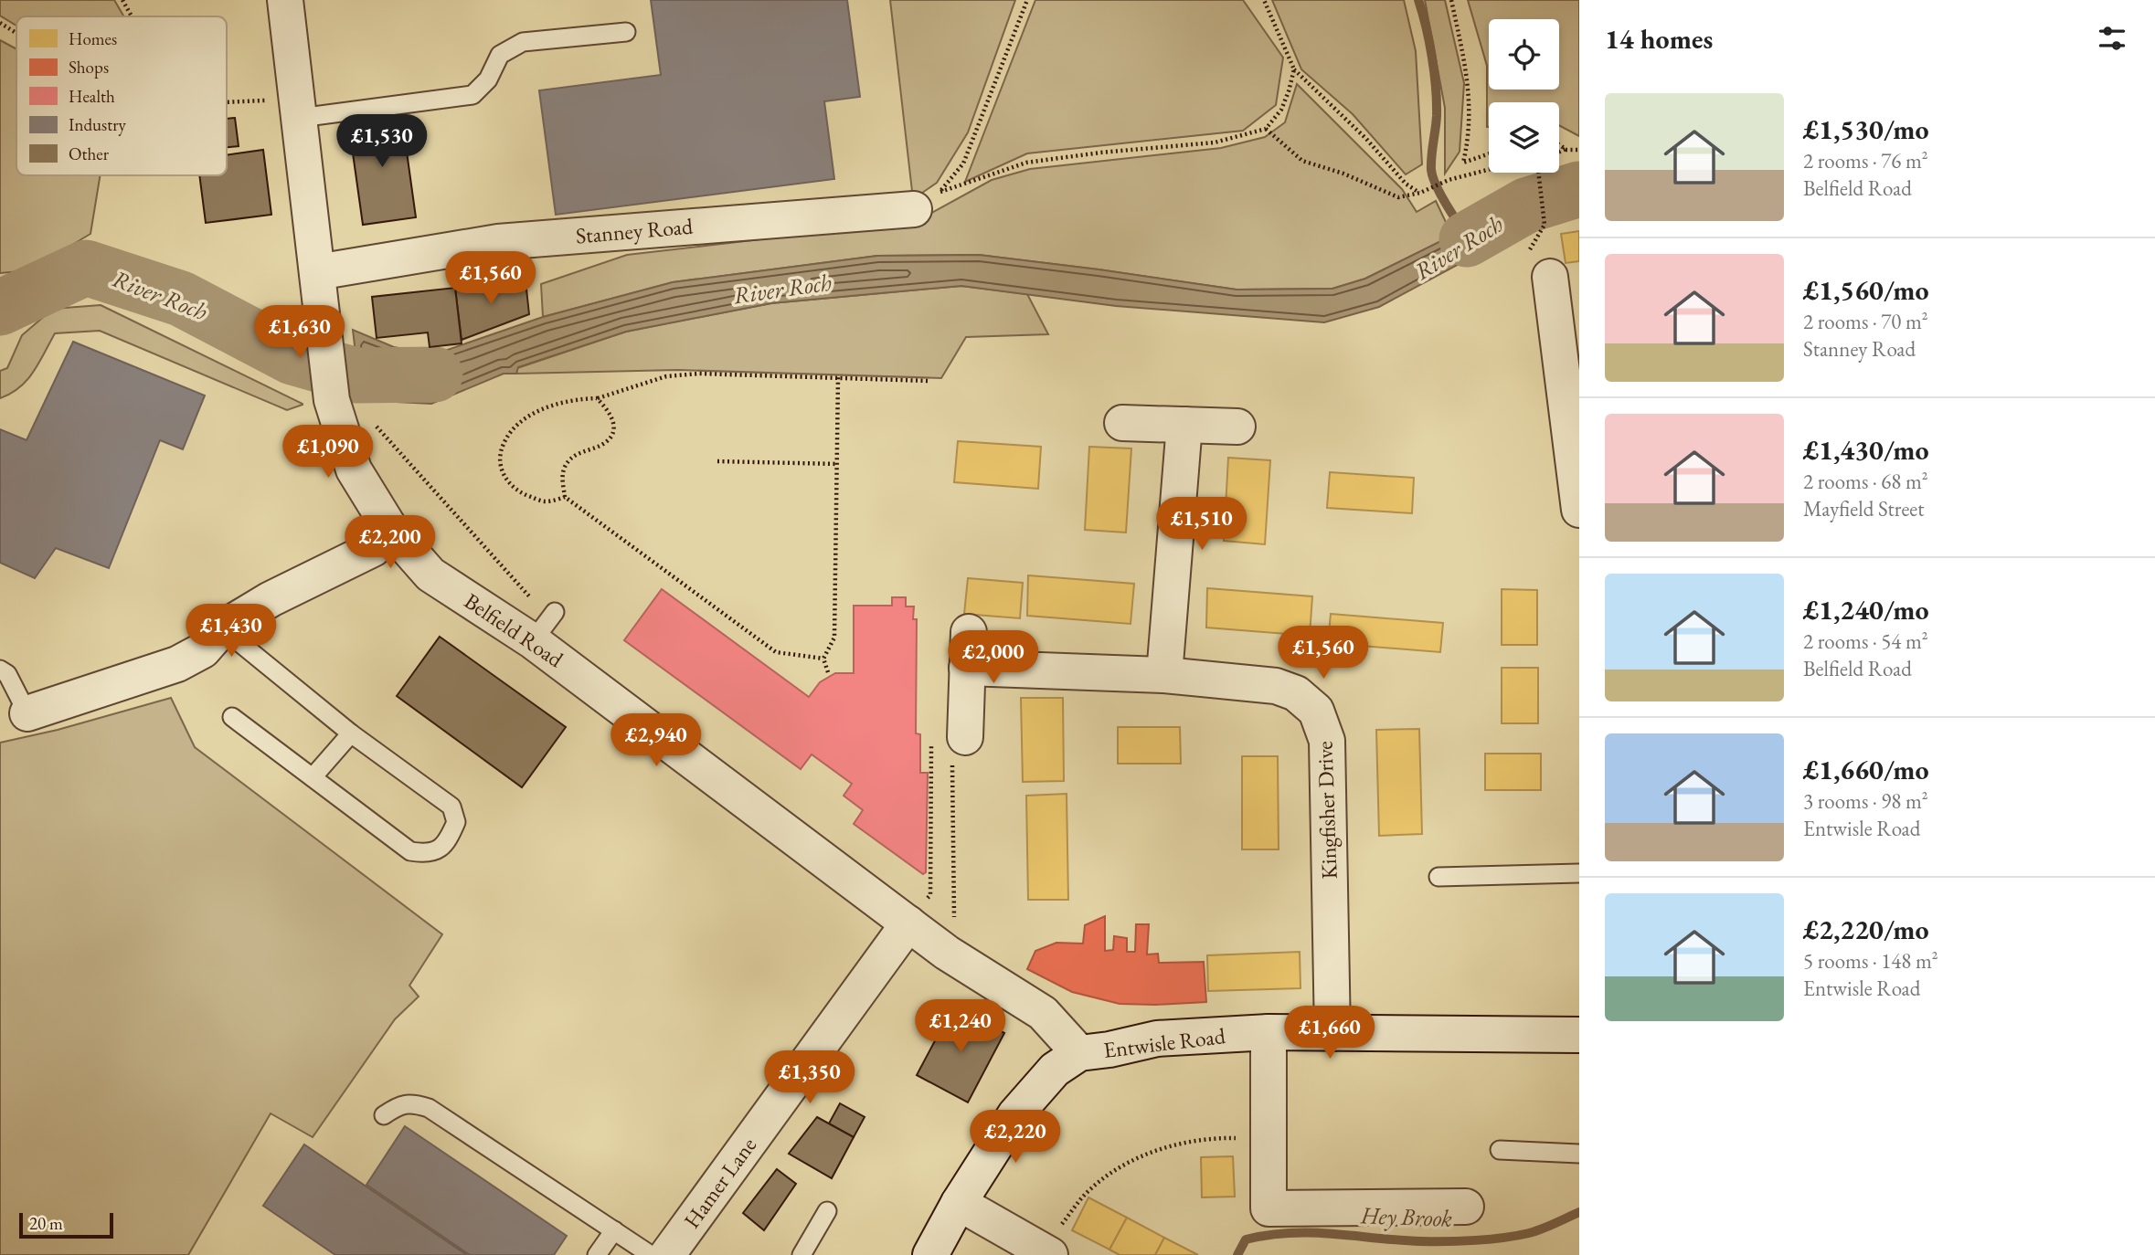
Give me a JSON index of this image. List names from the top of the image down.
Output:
{
  "streets": {
    "street": [
      "Stanney Road",
      "Belfield Road",
      "Kingfisher Drive",
      "Entwisle Road",
      "Hamer Lane"
    ]
  },
  "crossings": [
    ["Stanney Road", "Belfield Road"],
    ["Belfield Road", "Entwisle Road"],
    ["Belfield Road", "Hamer Lane"],
    ["Kingfisher Drive", "Entwisle Road"]
  ],
  "water": ["River Roch", "Hey Brook"],
  "legend": [
    "Homes",
    "Shops",
    "Health",
    "Industry",
    "Other"
  ],
  "scale_bar": "20 m",
  "page": {
    "heading": "14 homes",
    "list": [
      {
        "name": "£1,530/mo",
        "note": "2 rooms · 76 m² · Belfield Road"
      },
      {
        "name": "£1,560/mo",
        "note": "2 rooms · 70 m² · Stanney Road"
      },
      {
        "name": "£1,430/mo",
        "note": "2 rooms · 68 m² · Mayfield Street"
      },
      {
        "name": "£1,240/mo",
        "note": "2 rooms · 54 m² · Belfield Road"
      },
      {
        "name": "£1,660/mo",
        "note": "3 rooms · 98 m² · Entwisle Road"
      },
      {
        "name": "£2,220/mo",
        "note": "5 rooms · 148 m² · Entwisle Road"
      }
    ],
    "price": [
      "£1,530",
      "£1,560",
      "£1,630",
      "£1,090",
      "£1,510",
      "£2,200",
      "£1,430",
      "£1,560",
      "£2,000",
      "£2,940",
      "£1,240",
      "£1,660",
      "£1,350",
      "£2,220"
    ],
    "scale": "20 m"
  }
}
